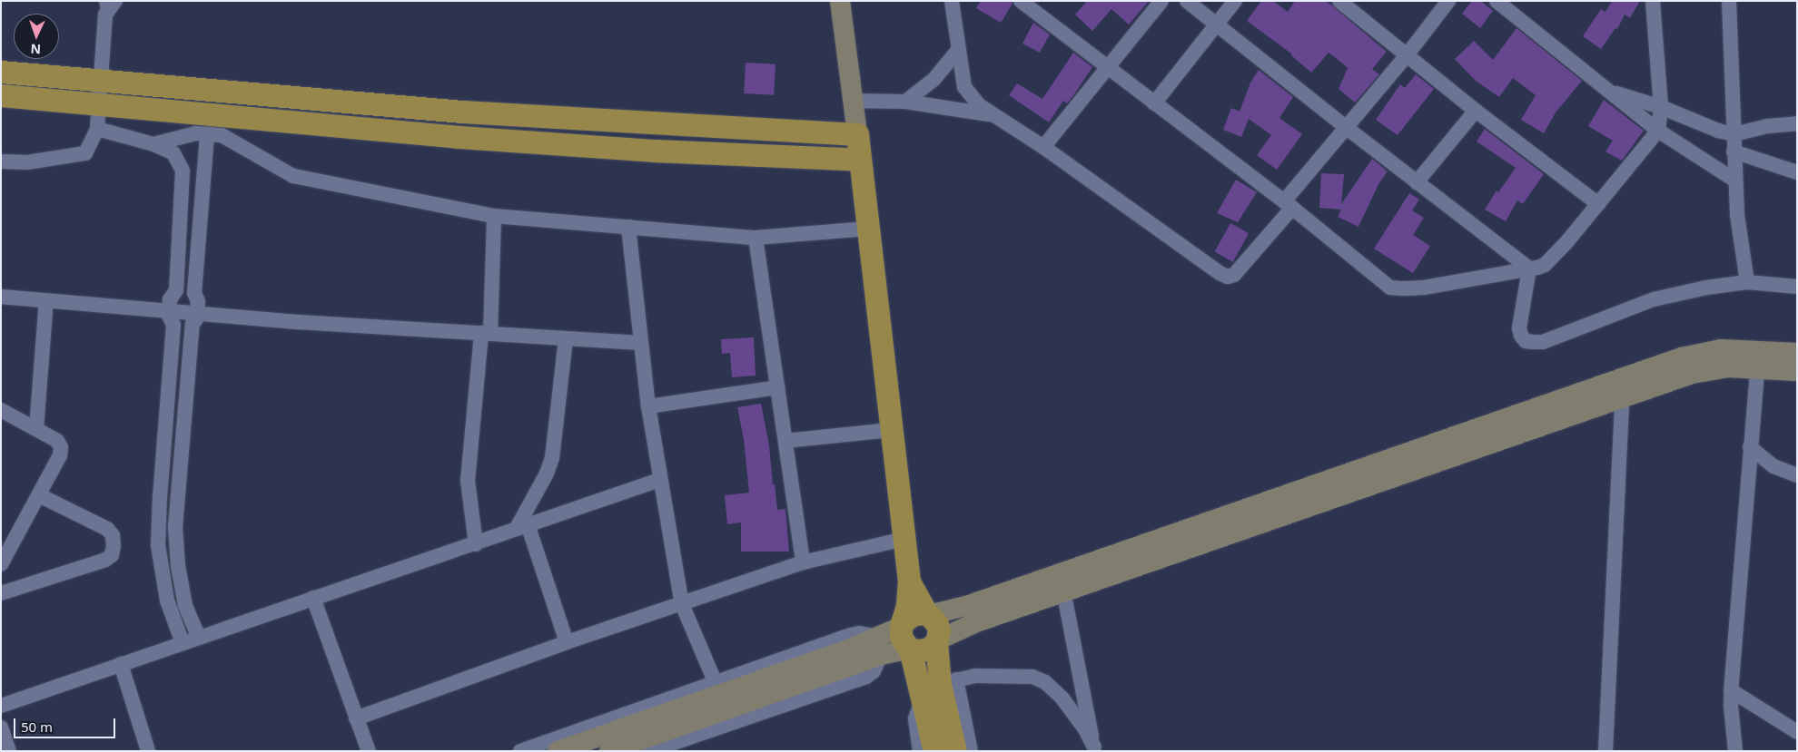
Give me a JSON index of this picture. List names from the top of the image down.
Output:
{
  "scale_bar": "50 m",
  "north": "bottom"
}
